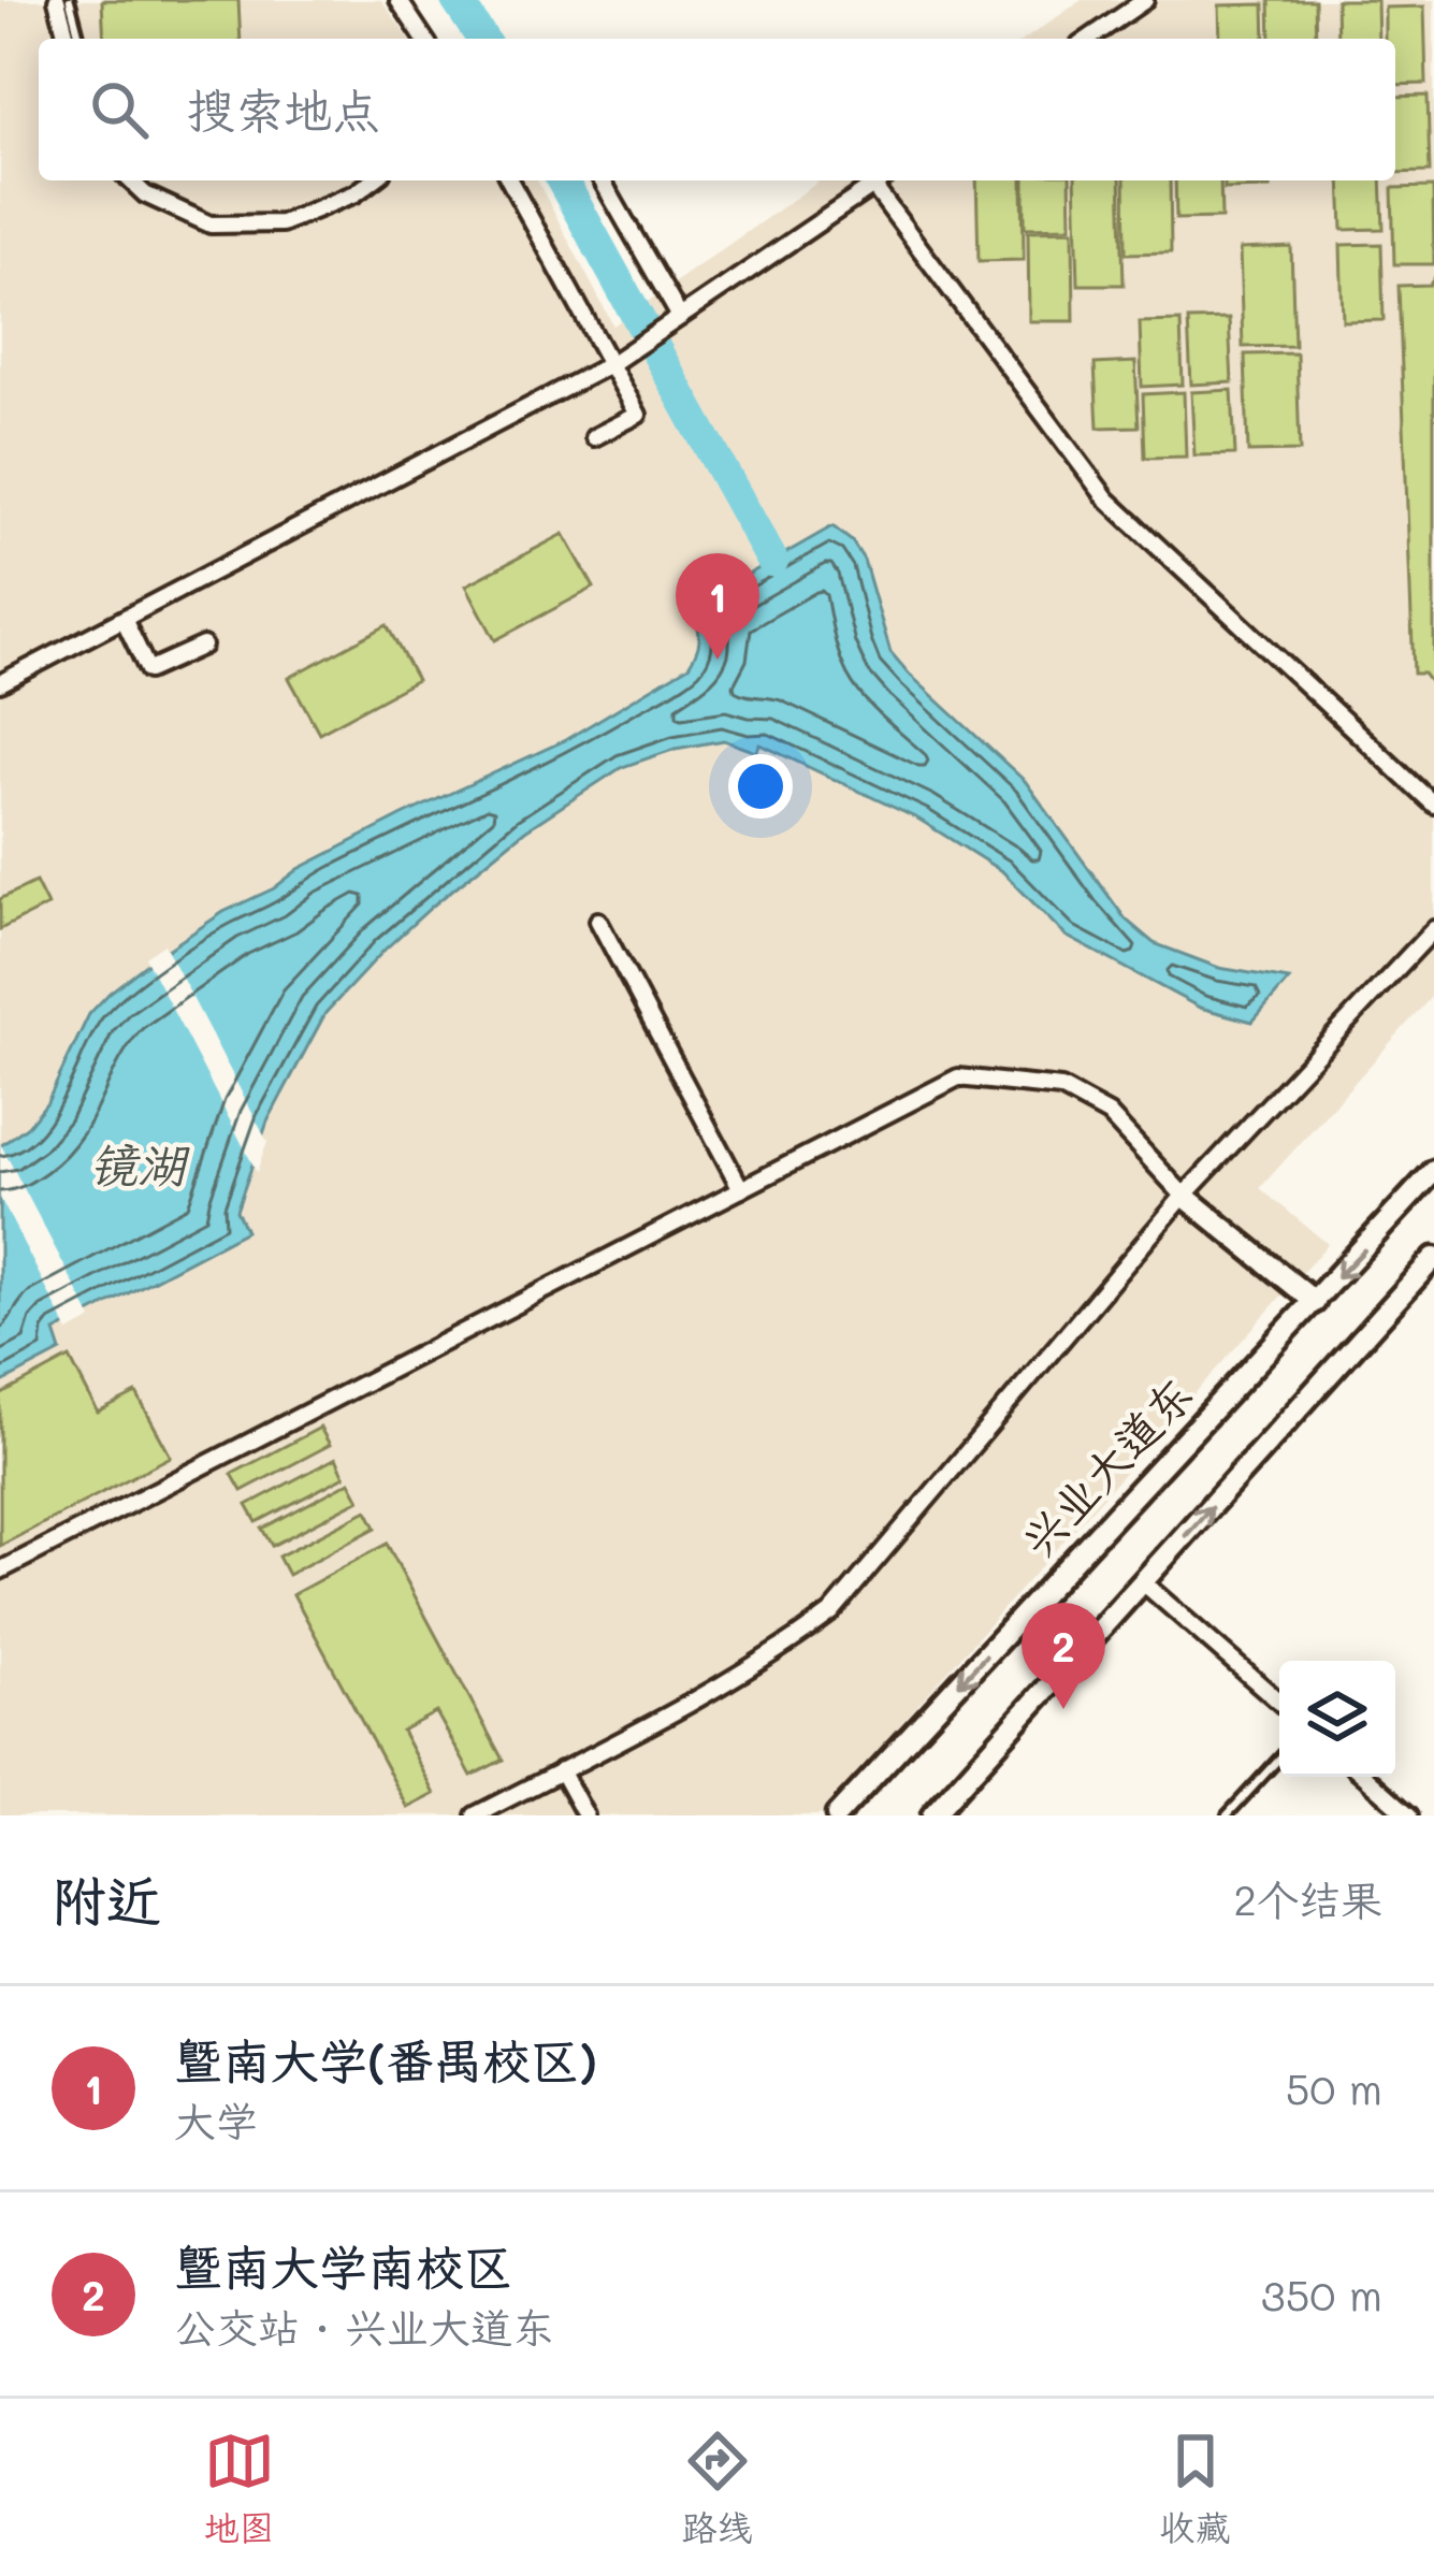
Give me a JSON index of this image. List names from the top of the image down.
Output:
{
  "streets": {
    "main road": ["兴业大道东"]
  },
  "water": ["镜湖"],
  "page": {
    "search": "搜索地点",
    "pins": ["1", "2"],
    "heading": ["附近", "2个结果"],
    "list": [
      {
        "mark": "1",
        "name": "暨南大学(番禺校区)",
        "note": "大学",
        "value": "50 m"
      },
      {
        "mark": "2",
        "name": "暨南大学南校区",
        "note": "公交站 · 兴业大道东",
        "value": "350 m"
      }
    ],
    "nav": ["地图", "路线", "收藏"]
  }
}
